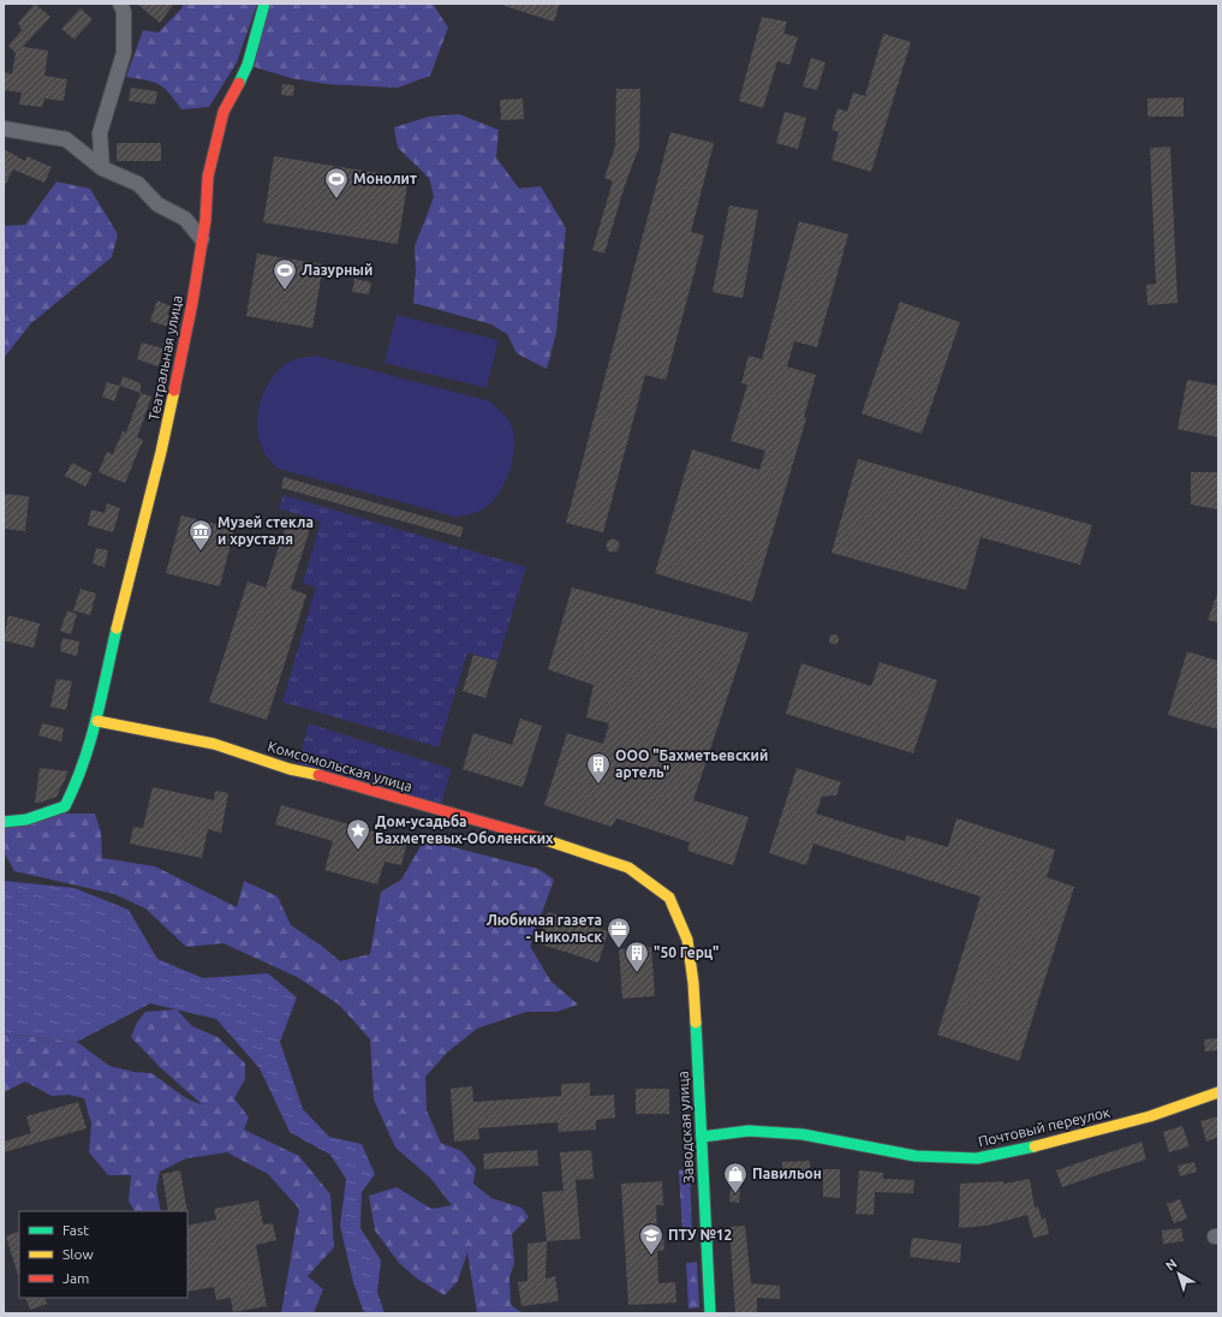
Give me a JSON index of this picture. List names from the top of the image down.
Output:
{
  "streets": {
    "street": [
      "Театральная улица",
      "Комсомольская улица",
      "Заводская улица",
      "Почтовый переулок"
    ]
  },
  "crossings": [
    ["Театральная улица", "Комсомольская улица"],
    ["Комсомольская улица", "Заводская улица"],
    ["Заводская улица", "Почтовый переулок"]
  ],
  "places": {
    "sports": ["Монолит", "Лазурный"],
    "museum": ["Музей стекла и хрусталя"],
    "building": ["ООО \"Бахметьевский артель\"", "\"50 Герц\""],
    "place": ["Дом-усадьба Бахметевых-Оболенских"],
    "office": ["Любимая газета - Никольск"],
    "shop": ["Павильон"],
    "school or university": ["ПТУ №12"]
  },
  "legend": ["Fast", "Slow", "Jam"],
  "north": "top left"
}
